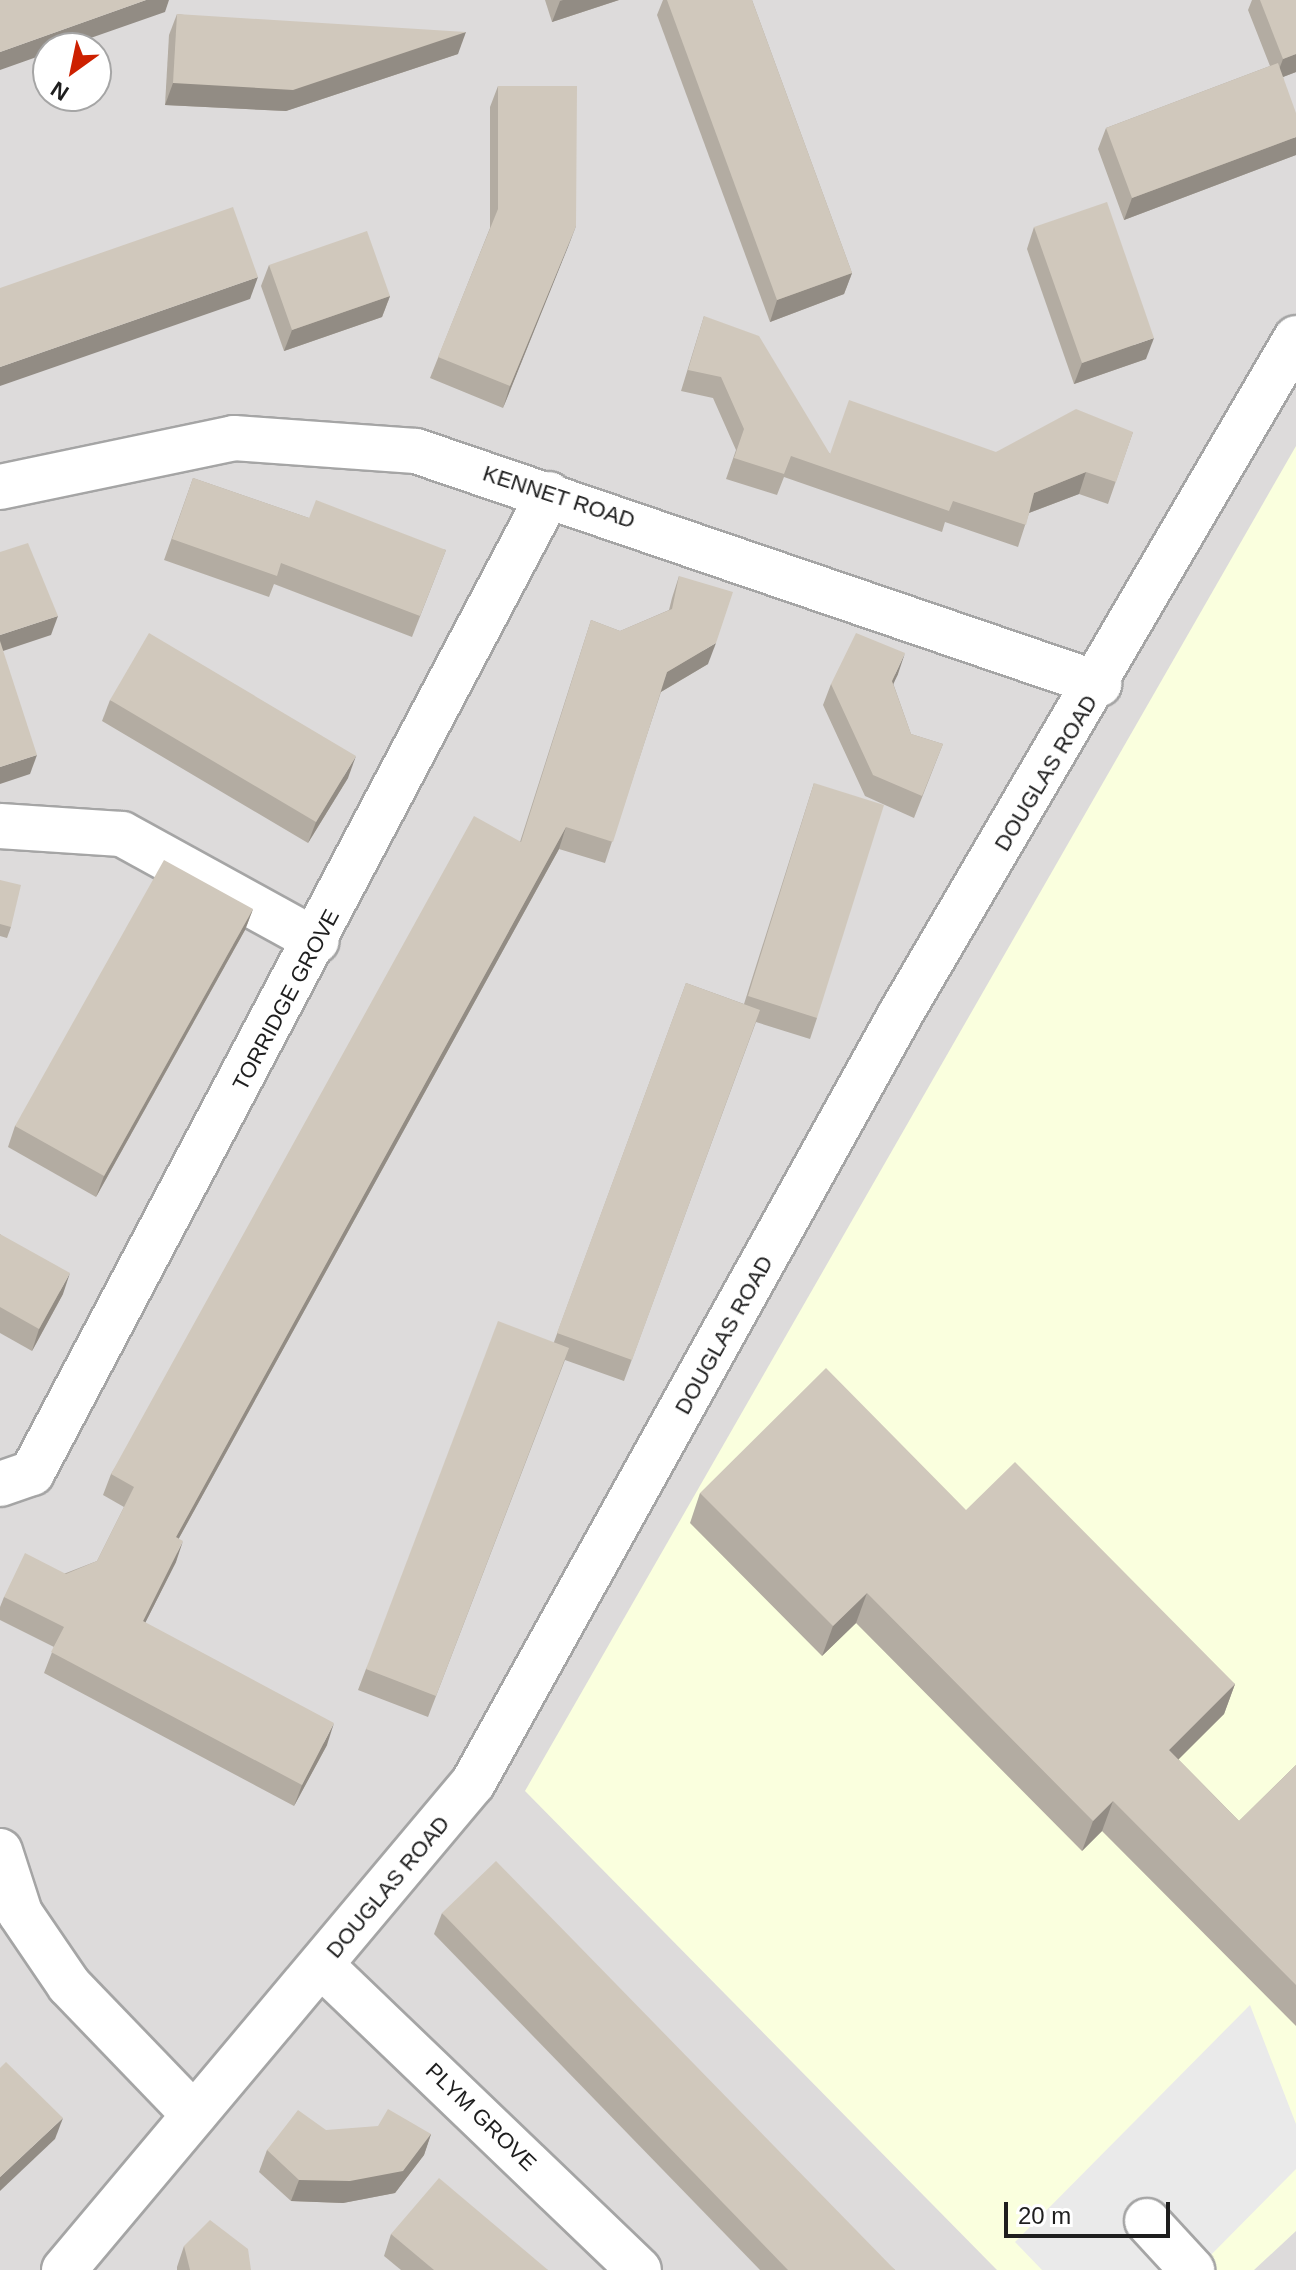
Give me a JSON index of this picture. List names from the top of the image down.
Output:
{
  "streets": {
    "street": [
      "KENNET ROAD",
      "DOUGLAS ROAD",
      "TORRIDGE GROVE",
      "PLYM GROVE"
    ]
  },
  "crossings": [
    ["KENNET ROAD", "DOUGLAS ROAD"],
    ["KENNET ROAD", "TORRIDGE GROVE"],
    ["DOUGLAS ROAD", "PLYM GROVE"]
  ],
  "scale_bar": "20 m",
  "north": "bottom left"
}
